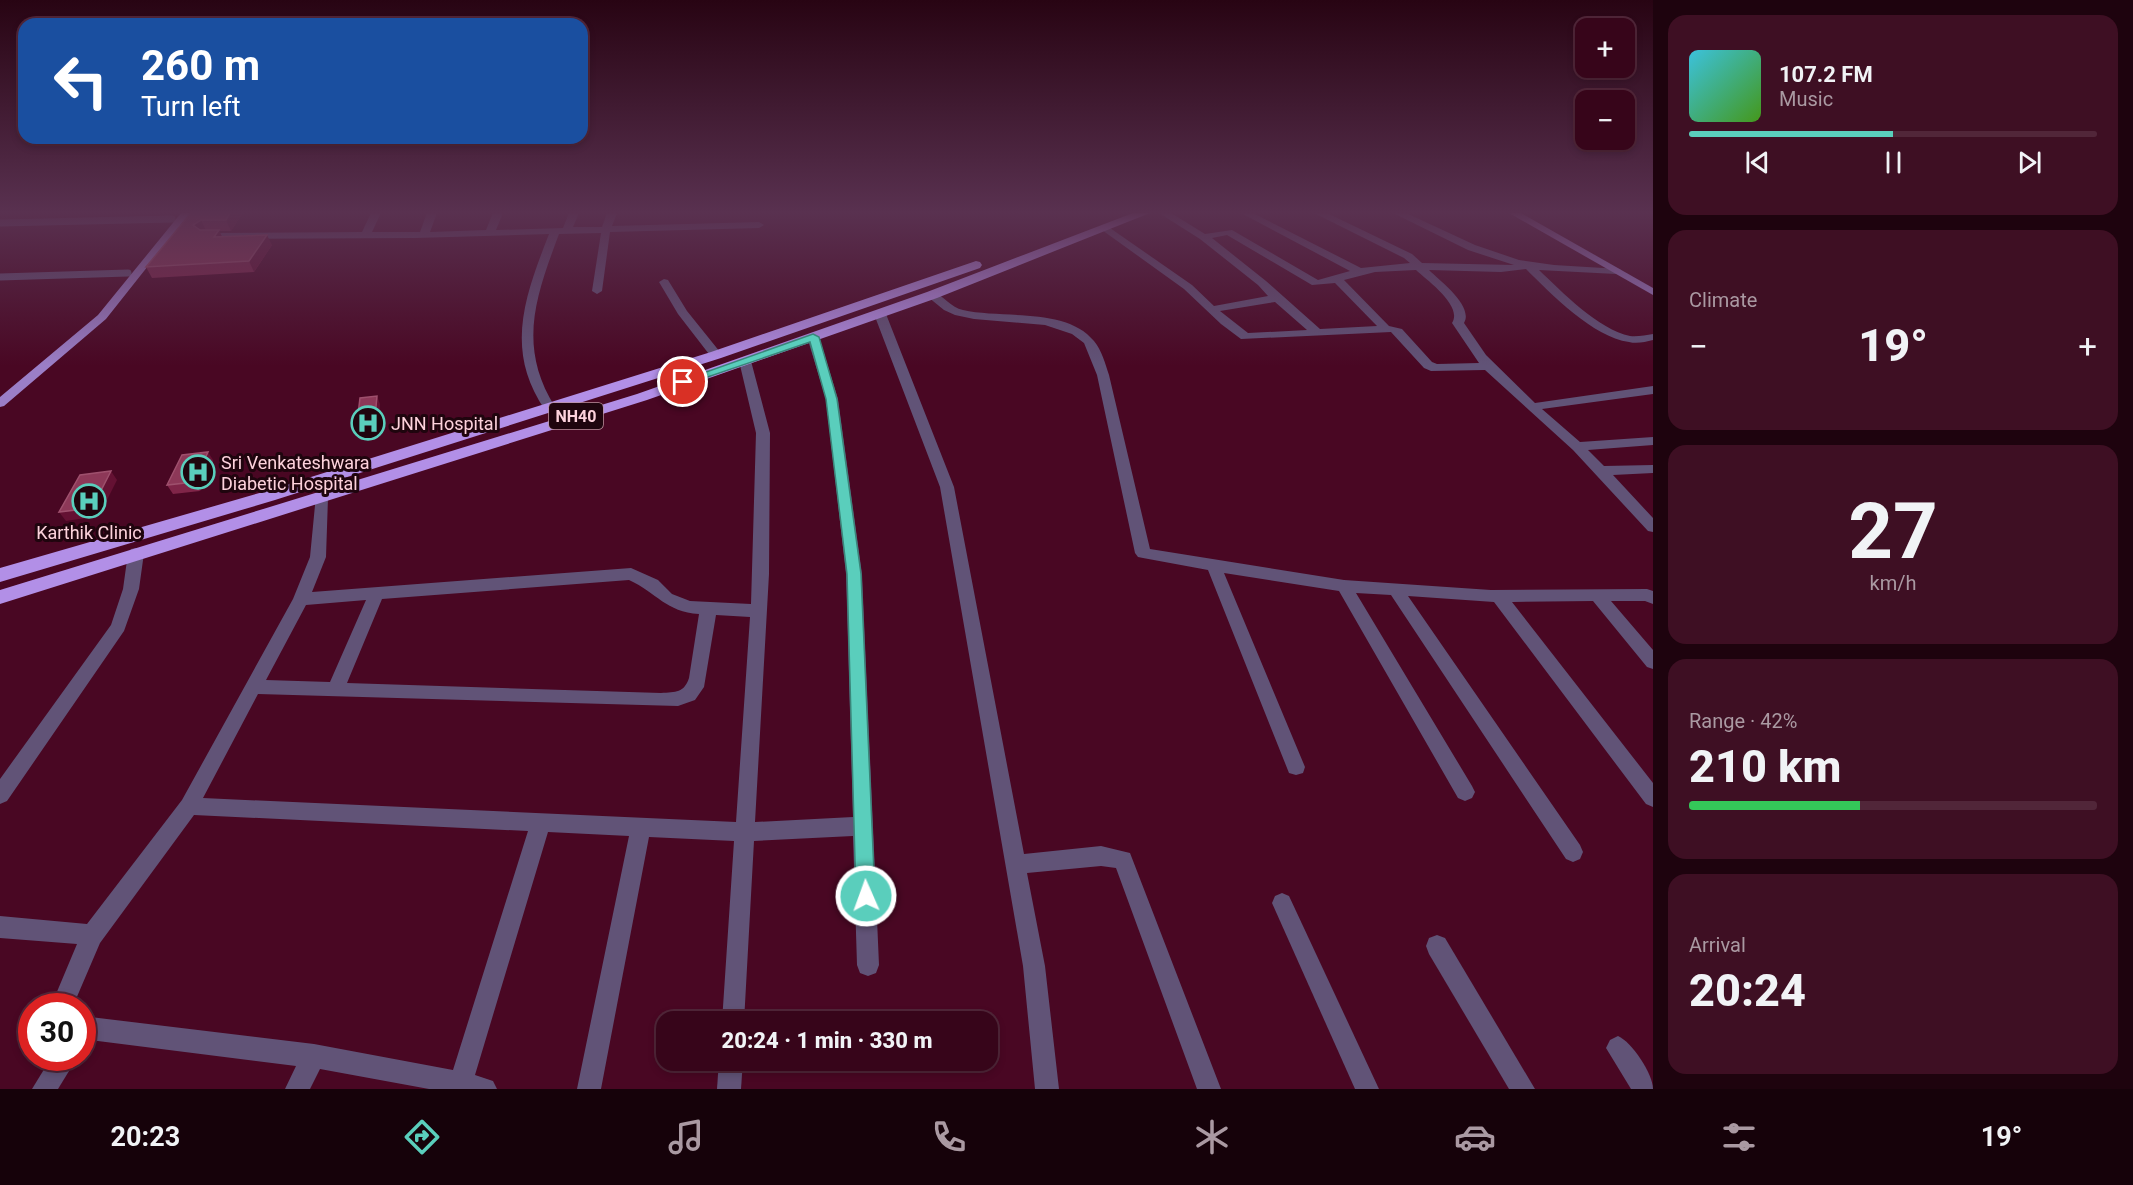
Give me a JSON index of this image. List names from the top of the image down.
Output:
{
  "streets": {
    "highway": ["NH40"]
  },
  "places": {
    "hospital": ["JNN Hospital", "Sri Venkateshwara Diabetic Hospital", "Karthik Clinic"]
  },
  "page": {
    "map_buttons": ["+", "−"],
    "turn": ["260 m", "Turn left"],
    "song": ["107.2 FM", "Music"],
    "tile": [
      "Climate",
      ["27", "km/h"],
      ["Range · 42%", "210 km"],
      ["Arrival", "20:24"]
    ],
    "heat": ["−", "19°", "+"],
    "limit": "30",
    "trip": "20:24 · 1 min · 330 m",
    "tabs": ["20:23", "19°"]
  }
}
